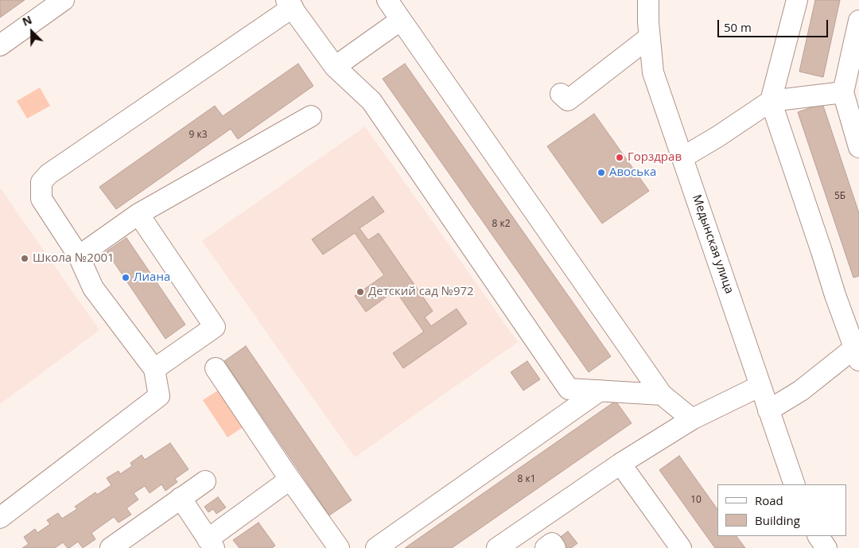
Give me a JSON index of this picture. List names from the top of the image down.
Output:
{
  "streets": {
    "street": ["Медынская улица"]
  },
  "places": [
    "Горздрав",
    "Авоська",
    "Школа №2001",
    "Лиана",
    "Детский сад №972"
  ],
  "house_numbers": [
    "9 к3",
    "5Б",
    "8 к2",
    "8 к1",
    "10"
  ],
  "legend": ["Road", "Building"],
  "scale_bar": "50 m",
  "north": "top left"
}
